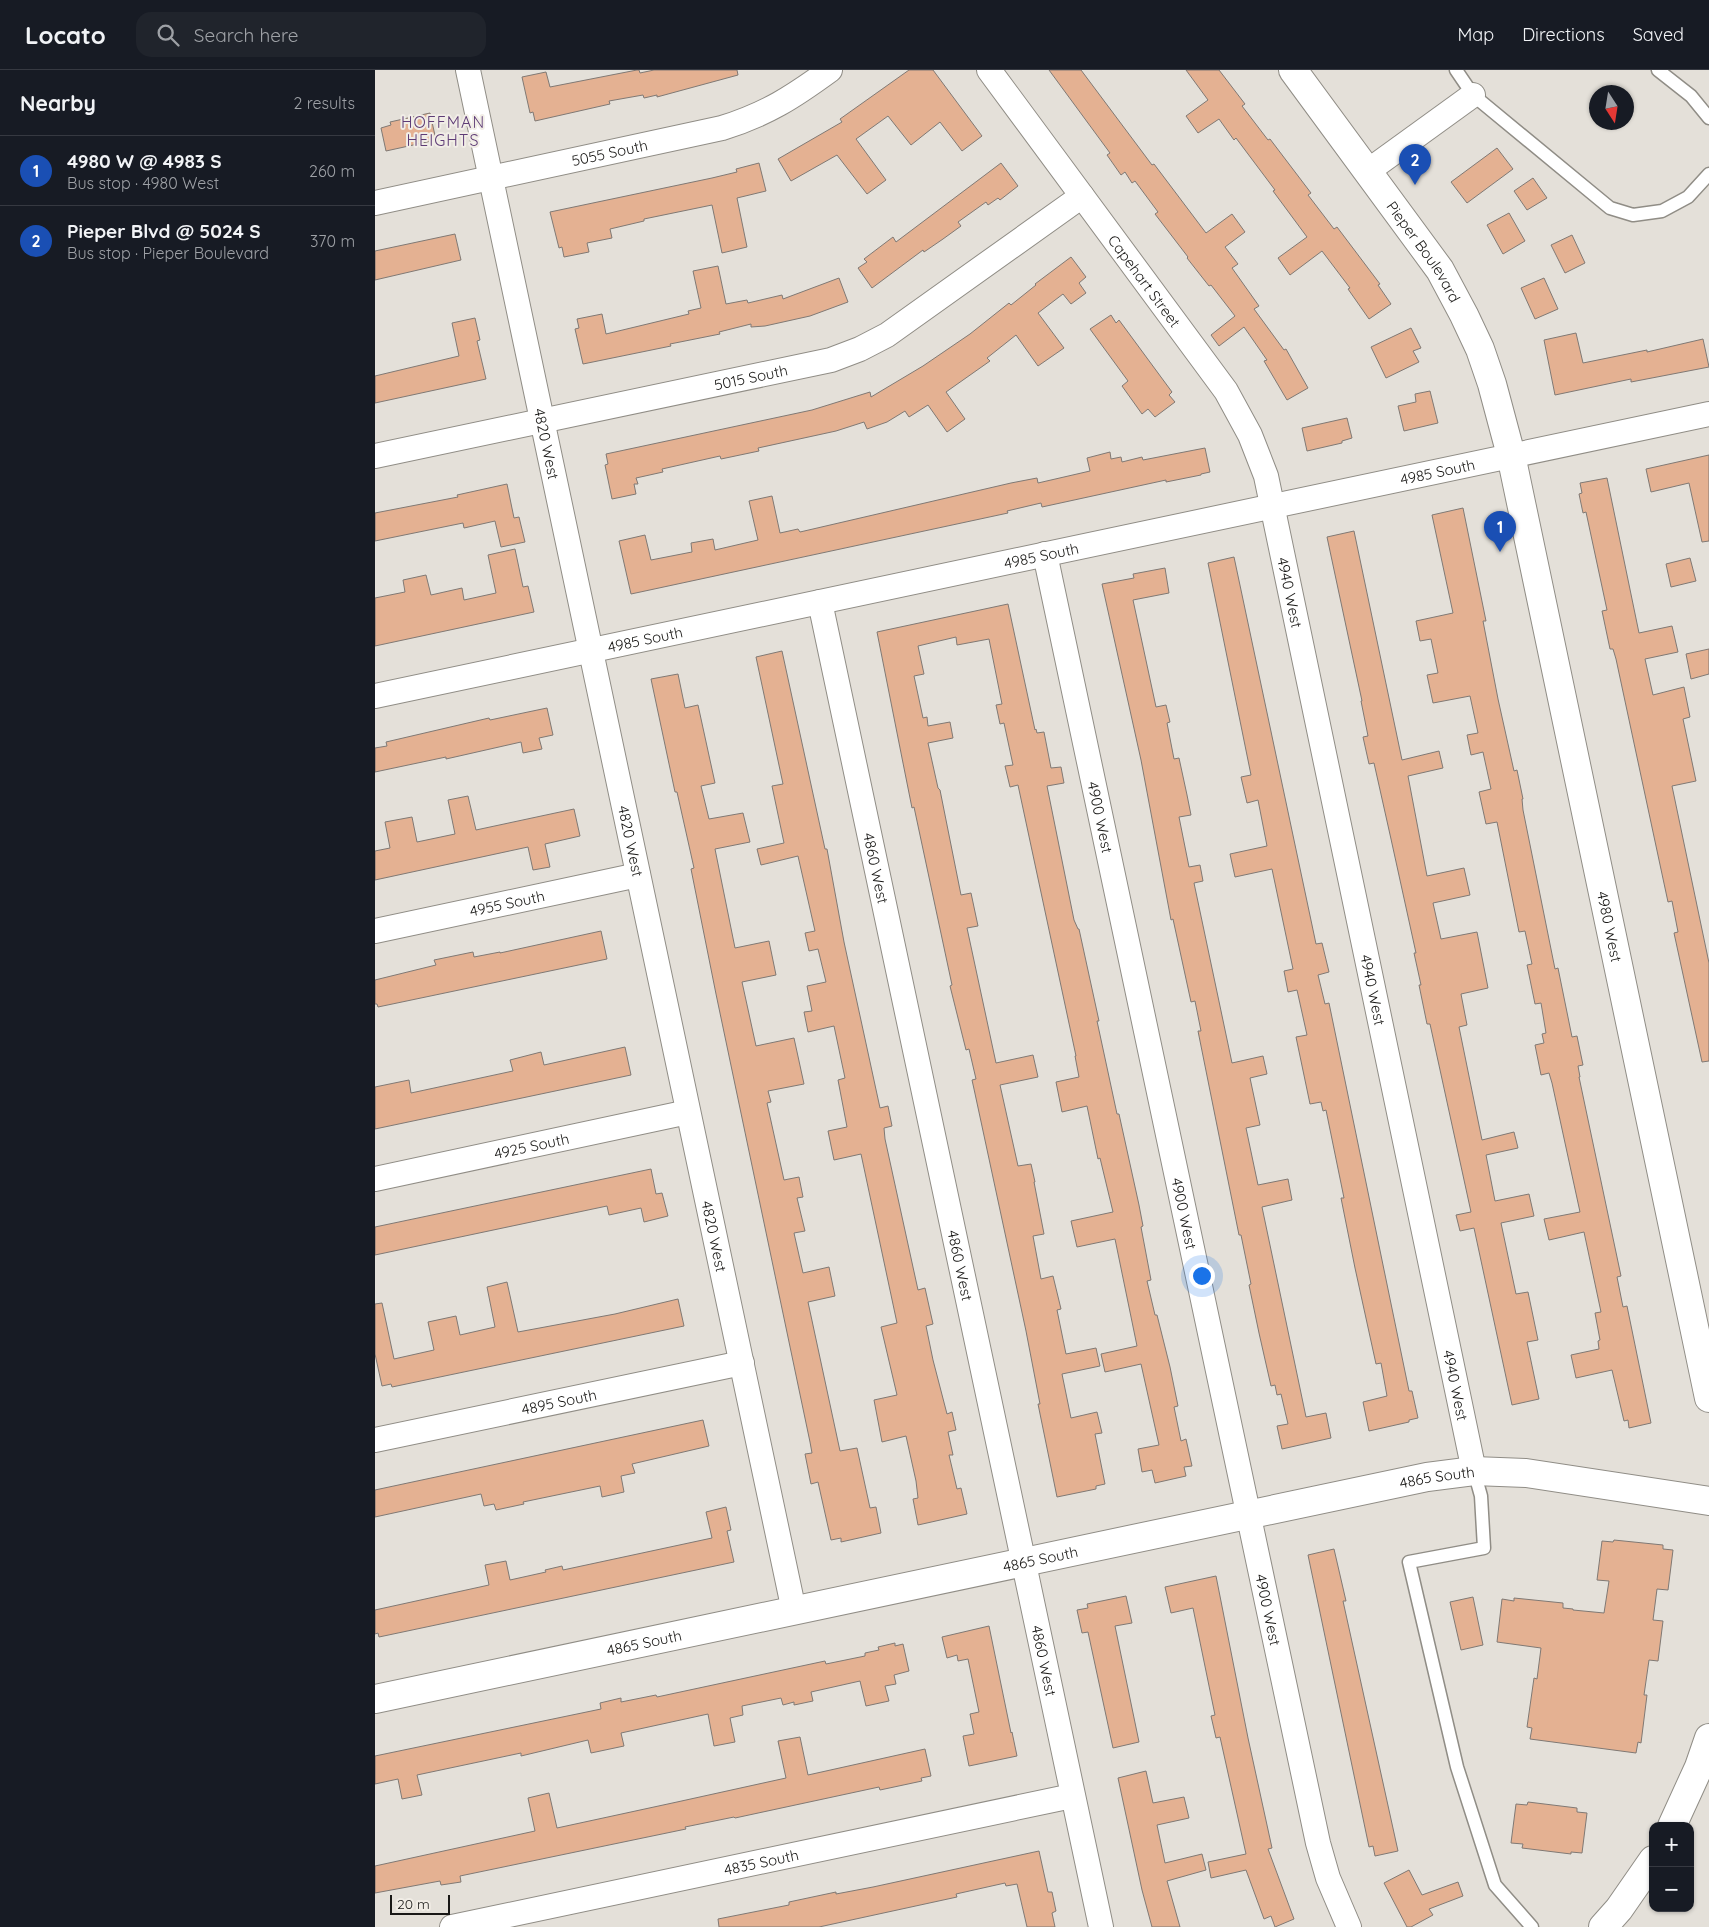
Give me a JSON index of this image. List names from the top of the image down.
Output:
{
  "streets": {
    "street": [
      "5055 South",
      "Pieper Boulevard",
      "Capehart Street",
      "5015 South",
      "4820 West",
      "4985 South",
      "4940 West",
      "4900 West",
      "4860 West",
      "4955 South",
      "4980 West",
      "4925 South",
      "4895 South",
      "4865 South",
      "4835 South"
    ]
  },
  "crossings": [
    ["5055 South", "4820 West"],
    ["Pieper Boulevard", "4985 South"],
    ["Pieper Boulevard", "4980 West"],
    ["Capehart Street", "5015 South"],
    ["Capehart Street", "4985 South"],
    ["Capehart Street", "4940 West"],
    ["5015 South", "4820 West"],
    ["4820 West", "4985 South"],
    ["4820 West", "4955 South"],
    ["4820 West", "4925 South"],
    ["4820 West", "4895 South"],
    ["4820 West", "4865 South"],
    ["4985 South", "4940 West"],
    ["4985 South", "4900 West"],
    ["4985 South", "4860 West"],
    ["4985 South", "4980 West"],
    ["4940 West", "4865 South"],
    ["4900 West", "4865 South"],
    ["4860 West", "4865 South"],
    ["4860 West", "4835 South"]
  ],
  "districts": ["HOFFMAN HEIGHTS"],
  "scale_bar": "20 m",
  "north": "bottom",
  "page": {
    "header": "Locato",
    "search": "Search here",
    "nav": ["Map", "Directions", "Saved"],
    "heading": ["Nearby", "2 results"],
    "list": [
      {
        "mark": "1",
        "name": "4980 W @ 4983 S",
        "note": "Bus stop · 4980 West",
        "value": "260 m"
      },
      {
        "mark": "2",
        "name": "Pieper Blvd @ 5024 S",
        "note": "Bus stop · Pieper Boulevard",
        "value": "370 m"
      }
    ],
    "pins": ["2", "1"],
    "map_buttons": ["+", "−"],
    "scale": "20 m"
  }
}
